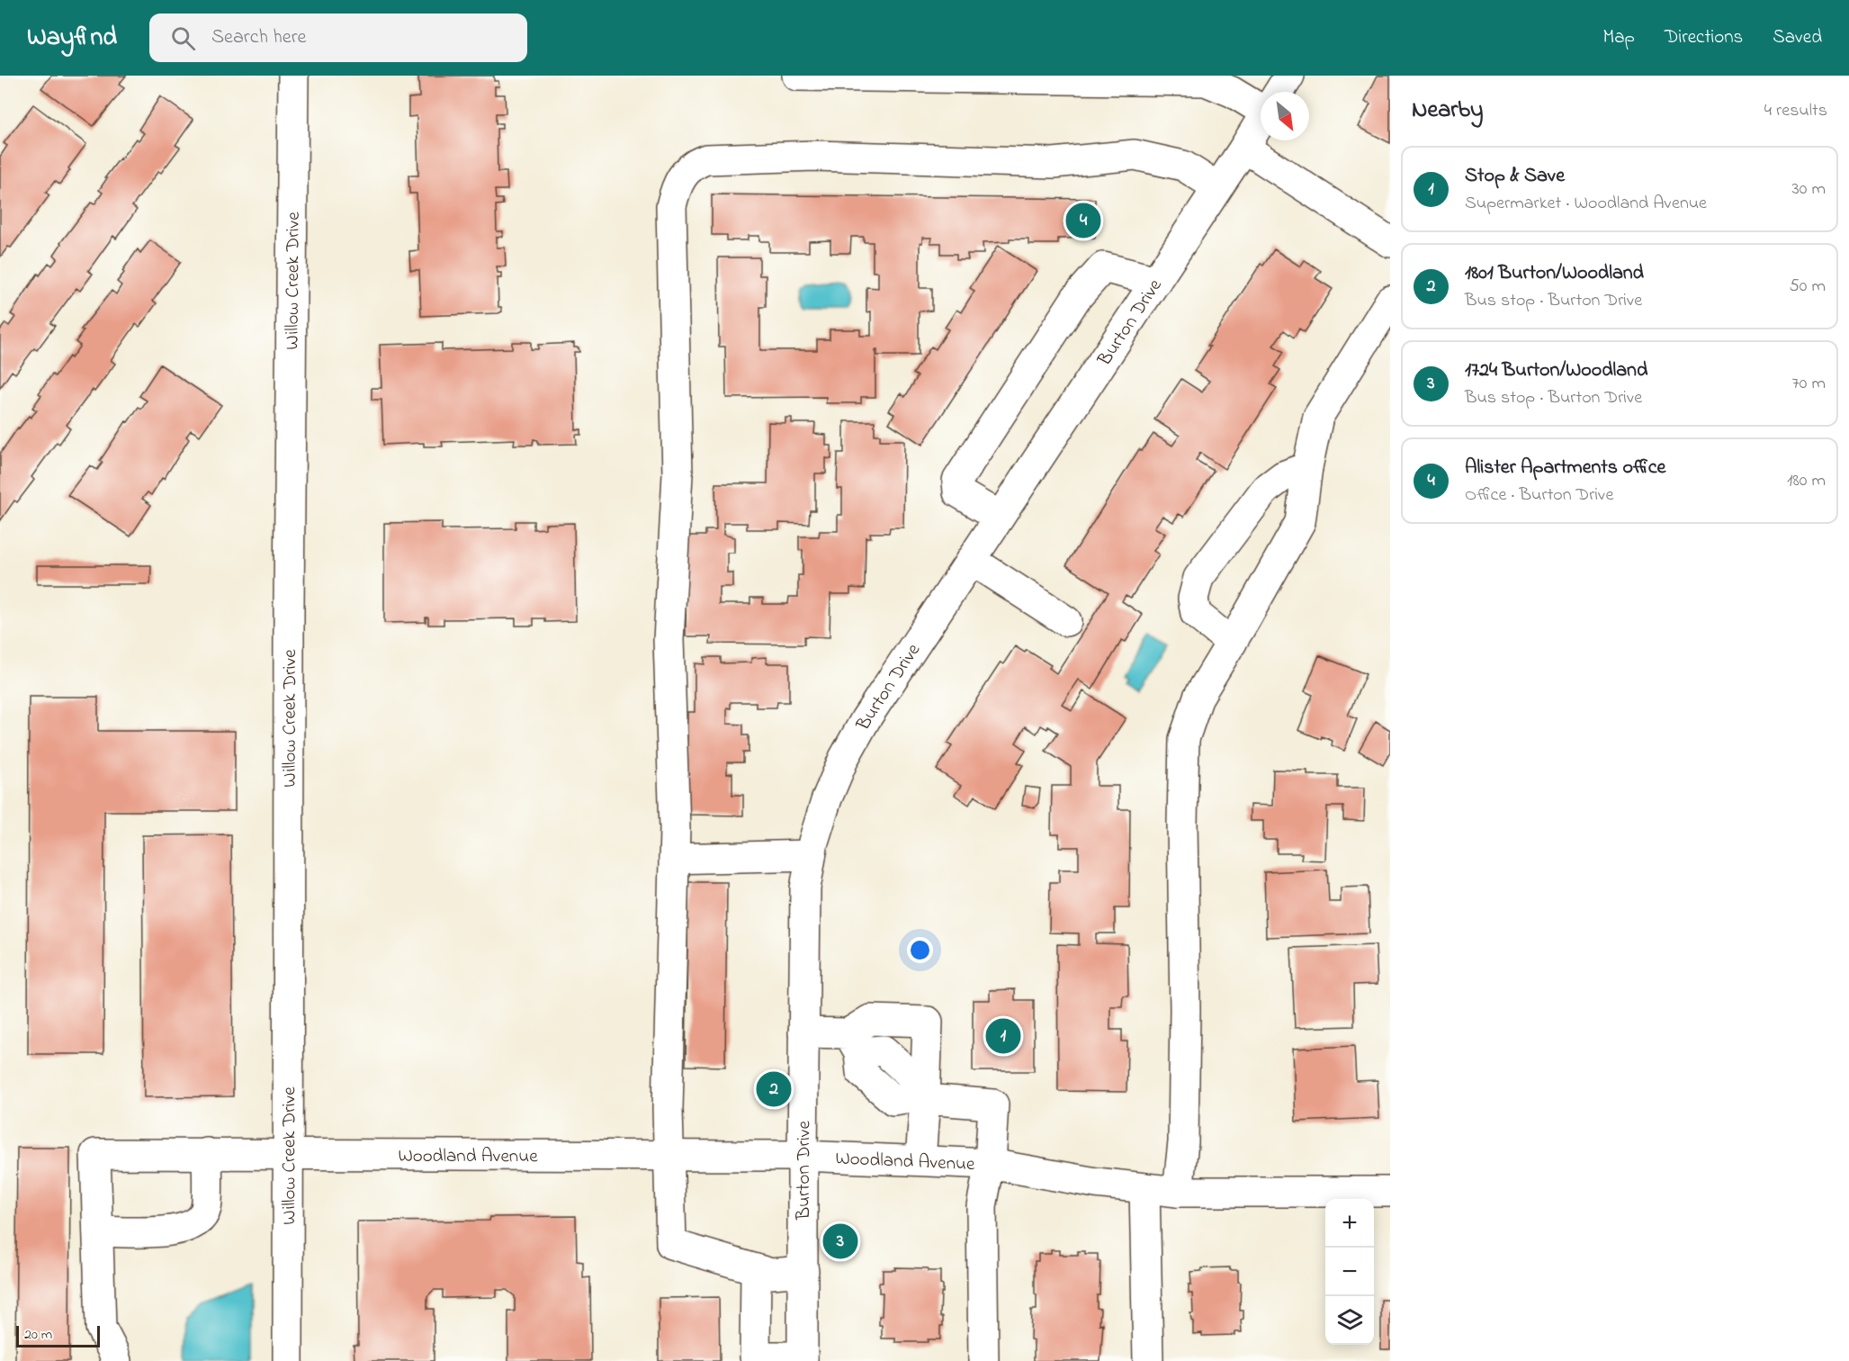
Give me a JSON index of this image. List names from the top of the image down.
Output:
{
  "streets": {
    "street": ["Willow Creek Drive", "Burton Drive", "Woodland Avenue"]
  },
  "crossings": [
    ["Willow Creek Drive", "Woodland Avenue"],
    ["Burton Drive", "Woodland Avenue"]
  ],
  "scale_bar": "20 m",
  "north": "bottom right",
  "page": {
    "header": "Wayfind",
    "search": "Search here",
    "nav": ["Map", "Directions", "Saved"],
    "heading": ["Nearby", "4 results"],
    "list": [
      {
        "mark": "1",
        "name": "Stop & Save",
        "note": "Supermarket · Woodland Avenue",
        "value": "30 m"
      },
      {
        "mark": "2",
        "name": "1801 Burton/Woodland",
        "note": "Bus stop · Burton Drive",
        "value": "50 m"
      },
      {
        "mark": "3",
        "name": "1724 Burton/Woodland",
        "note": "Bus stop · Burton Drive",
        "value": "70 m"
      },
      {
        "mark": "4",
        "name": "Alister Apartments office",
        "note": "Office · Burton Drive",
        "value": "180 m"
      }
    ],
    "pins": [
      "4",
      "1",
      "2",
      "3"
    ],
    "map_buttons": ["+", "−"],
    "scale": "20 m"
  }
}
